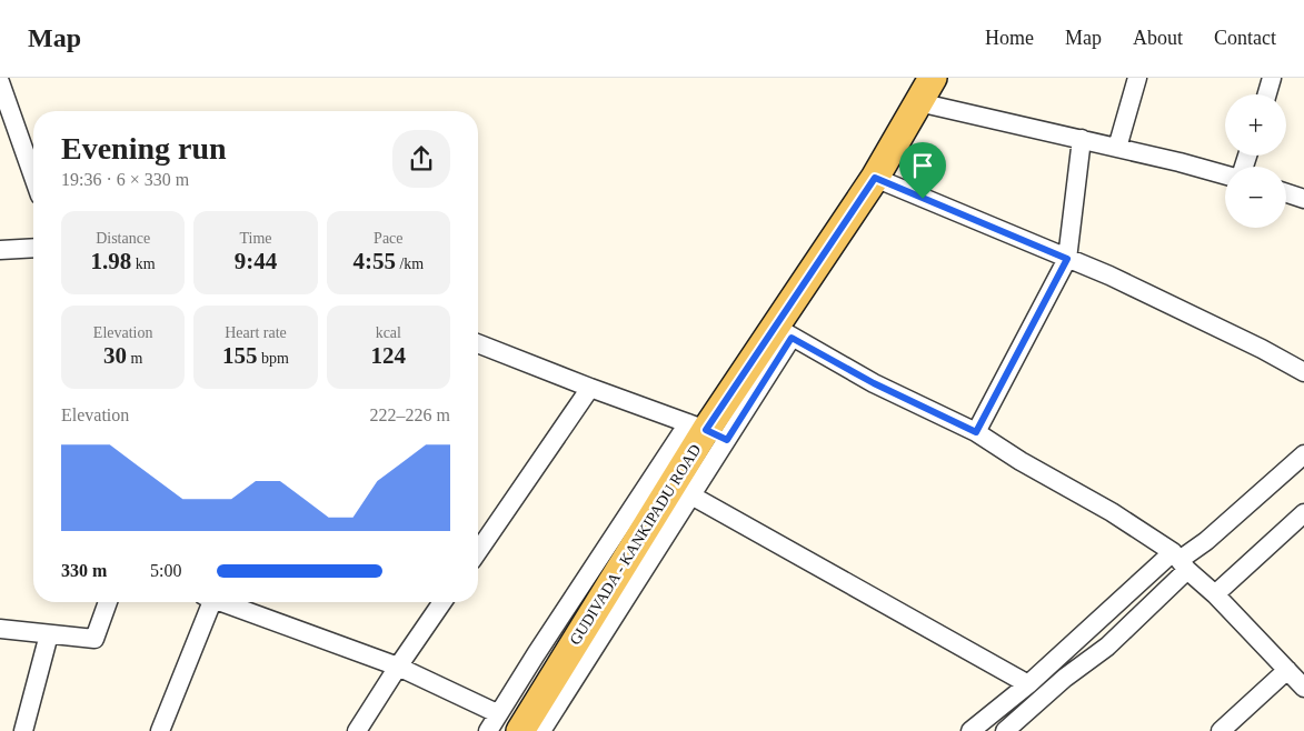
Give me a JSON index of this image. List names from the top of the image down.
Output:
{
  "streets": {
    "main road": ["GUDIVADA - KANKIPADU ROAD"]
  },
  "page": {
    "header": "Map",
    "nav": [
      "Home",
      "Map",
      "About",
      "Contact"
    ],
    "map_buttons": ["+", "−"],
    "heading": ["Evening run", "19:36 · 6 × 330 m"],
    "stats": [
      ["Distance", "1.98 km"],
      ["Time", "9:44"],
      ["Pace", "4:55 /km"],
      ["Elevation", "30 m"],
      ["Heart rate", "155 bpm"],
      ["kcal", "124"]
    ],
    "chart": ["Elevation", "222–226 m"],
    "list": [
      {
        "name": "330 m",
        "note": "5:00"
      }
    ]
  }
}
